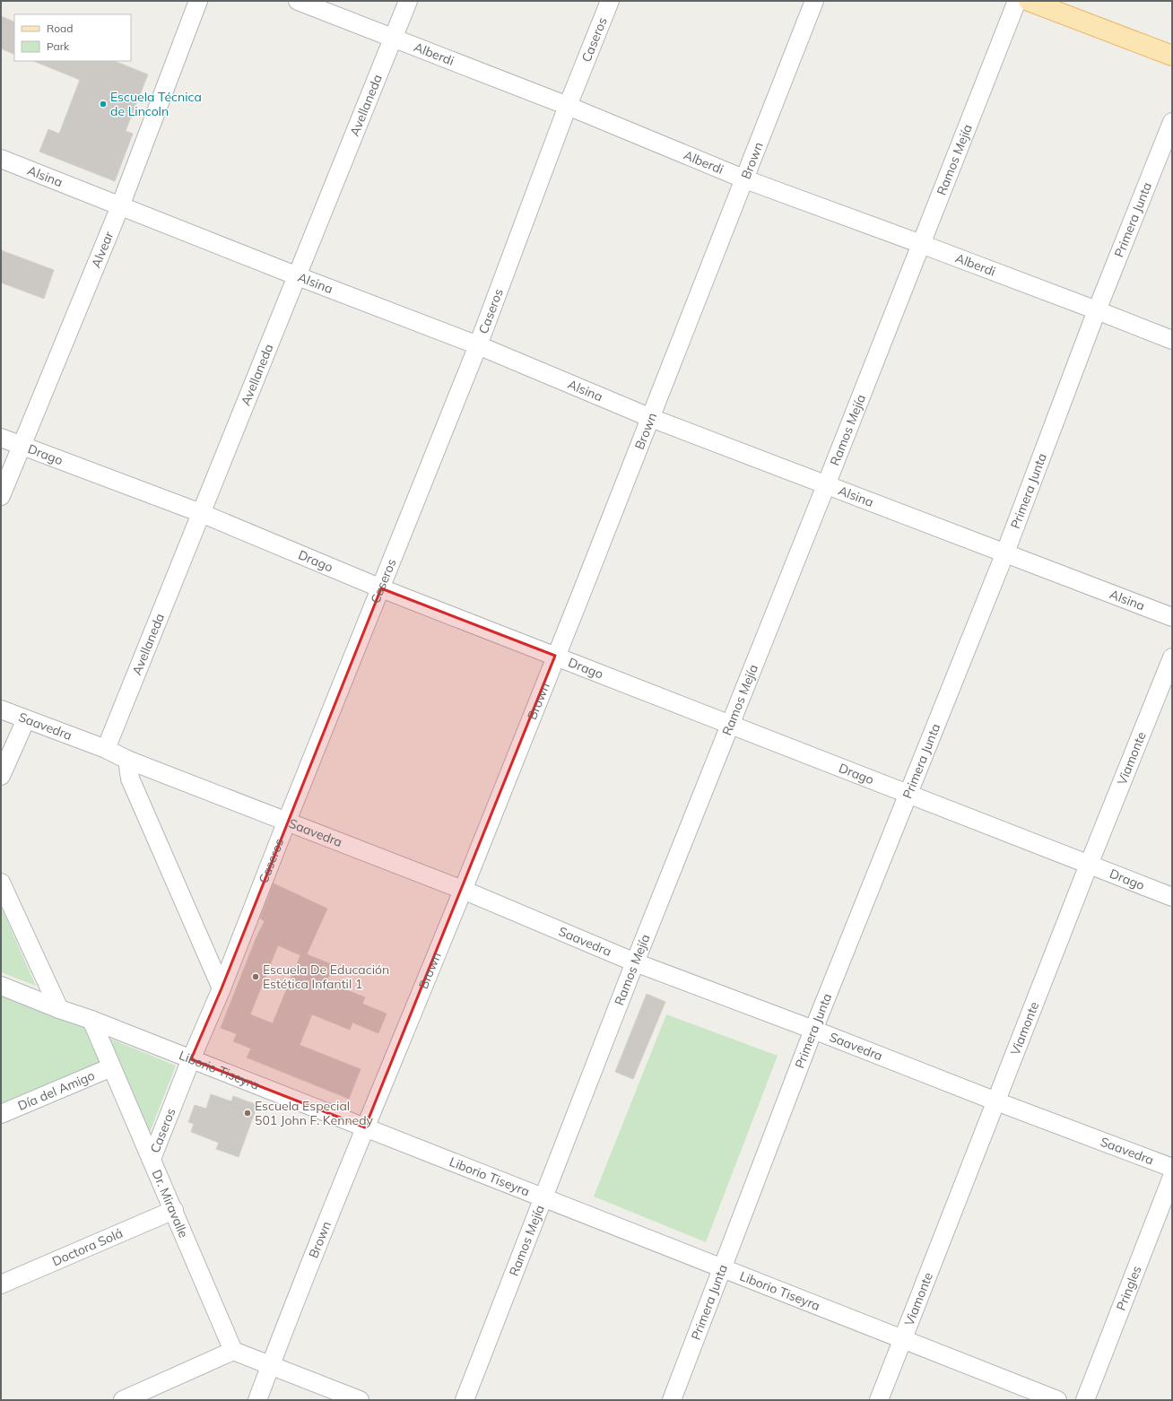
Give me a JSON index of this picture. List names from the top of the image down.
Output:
{
  "streets": {
    "street": [
      "Caseros",
      "Alberdi",
      "Avellaneda",
      "Ramos Mejía",
      "Brown",
      "Alsina",
      "Primera Junta",
      "Alvear",
      "Drago",
      "Saavedra",
      "Viamonte",
      "Liborio Tiseyra",
      "Día del Amigo",
      "Dr. Miravalle",
      "Doctora Solá",
      "Pringles"
    ]
  },
  "crossings": [
    ["Caseros", "Alberdi"],
    ["Caseros", "Alsina"],
    ["Caseros", "Drago"],
    ["Caseros", "Saavedra"],
    ["Caseros", "Liborio Tiseyra"],
    ["Caseros", "Dr. Miravalle"],
    ["Alberdi", "Avellaneda"],
    ["Alberdi", "Ramos Mejía"],
    ["Alberdi", "Brown"],
    ["Alberdi", "Primera Junta"],
    ["Avellaneda", "Alsina"],
    ["Avellaneda", "Drago"],
    ["Avellaneda", "Saavedra"],
    ["Ramos Mejía", "Alsina"],
    ["Ramos Mejía", "Drago"],
    ["Ramos Mejía", "Saavedra"],
    ["Ramos Mejía", "Liborio Tiseyra"],
    ["Brown", "Alsina"],
    ["Brown", "Drago"],
    ["Brown", "Saavedra"],
    ["Brown", "Liborio Tiseyra"],
    ["Alsina", "Primera Junta"],
    ["Alsina", "Alvear"],
    ["Primera Junta", "Drago"],
    ["Primera Junta", "Saavedra"],
    ["Primera Junta", "Liborio Tiseyra"],
    ["Alvear", "Drago"],
    ["Drago", "Viamonte"],
    ["Saavedra", "Viamonte"],
    ["Viamonte", "Liborio Tiseyra"],
    ["Liborio Tiseyra", "Dr. Miravalle"],
    ["Día del Amigo", "Dr. Miravalle"],
    ["Dr. Miravalle", "Doctora Solá"]
  ],
  "places": ["Escuela Técnica de Lincoln", "Escuela De Educación Estética Infantil 1", "Escuela Especial 501 John F. Kennedy"],
  "legend": ["Road", "Park"]
}
